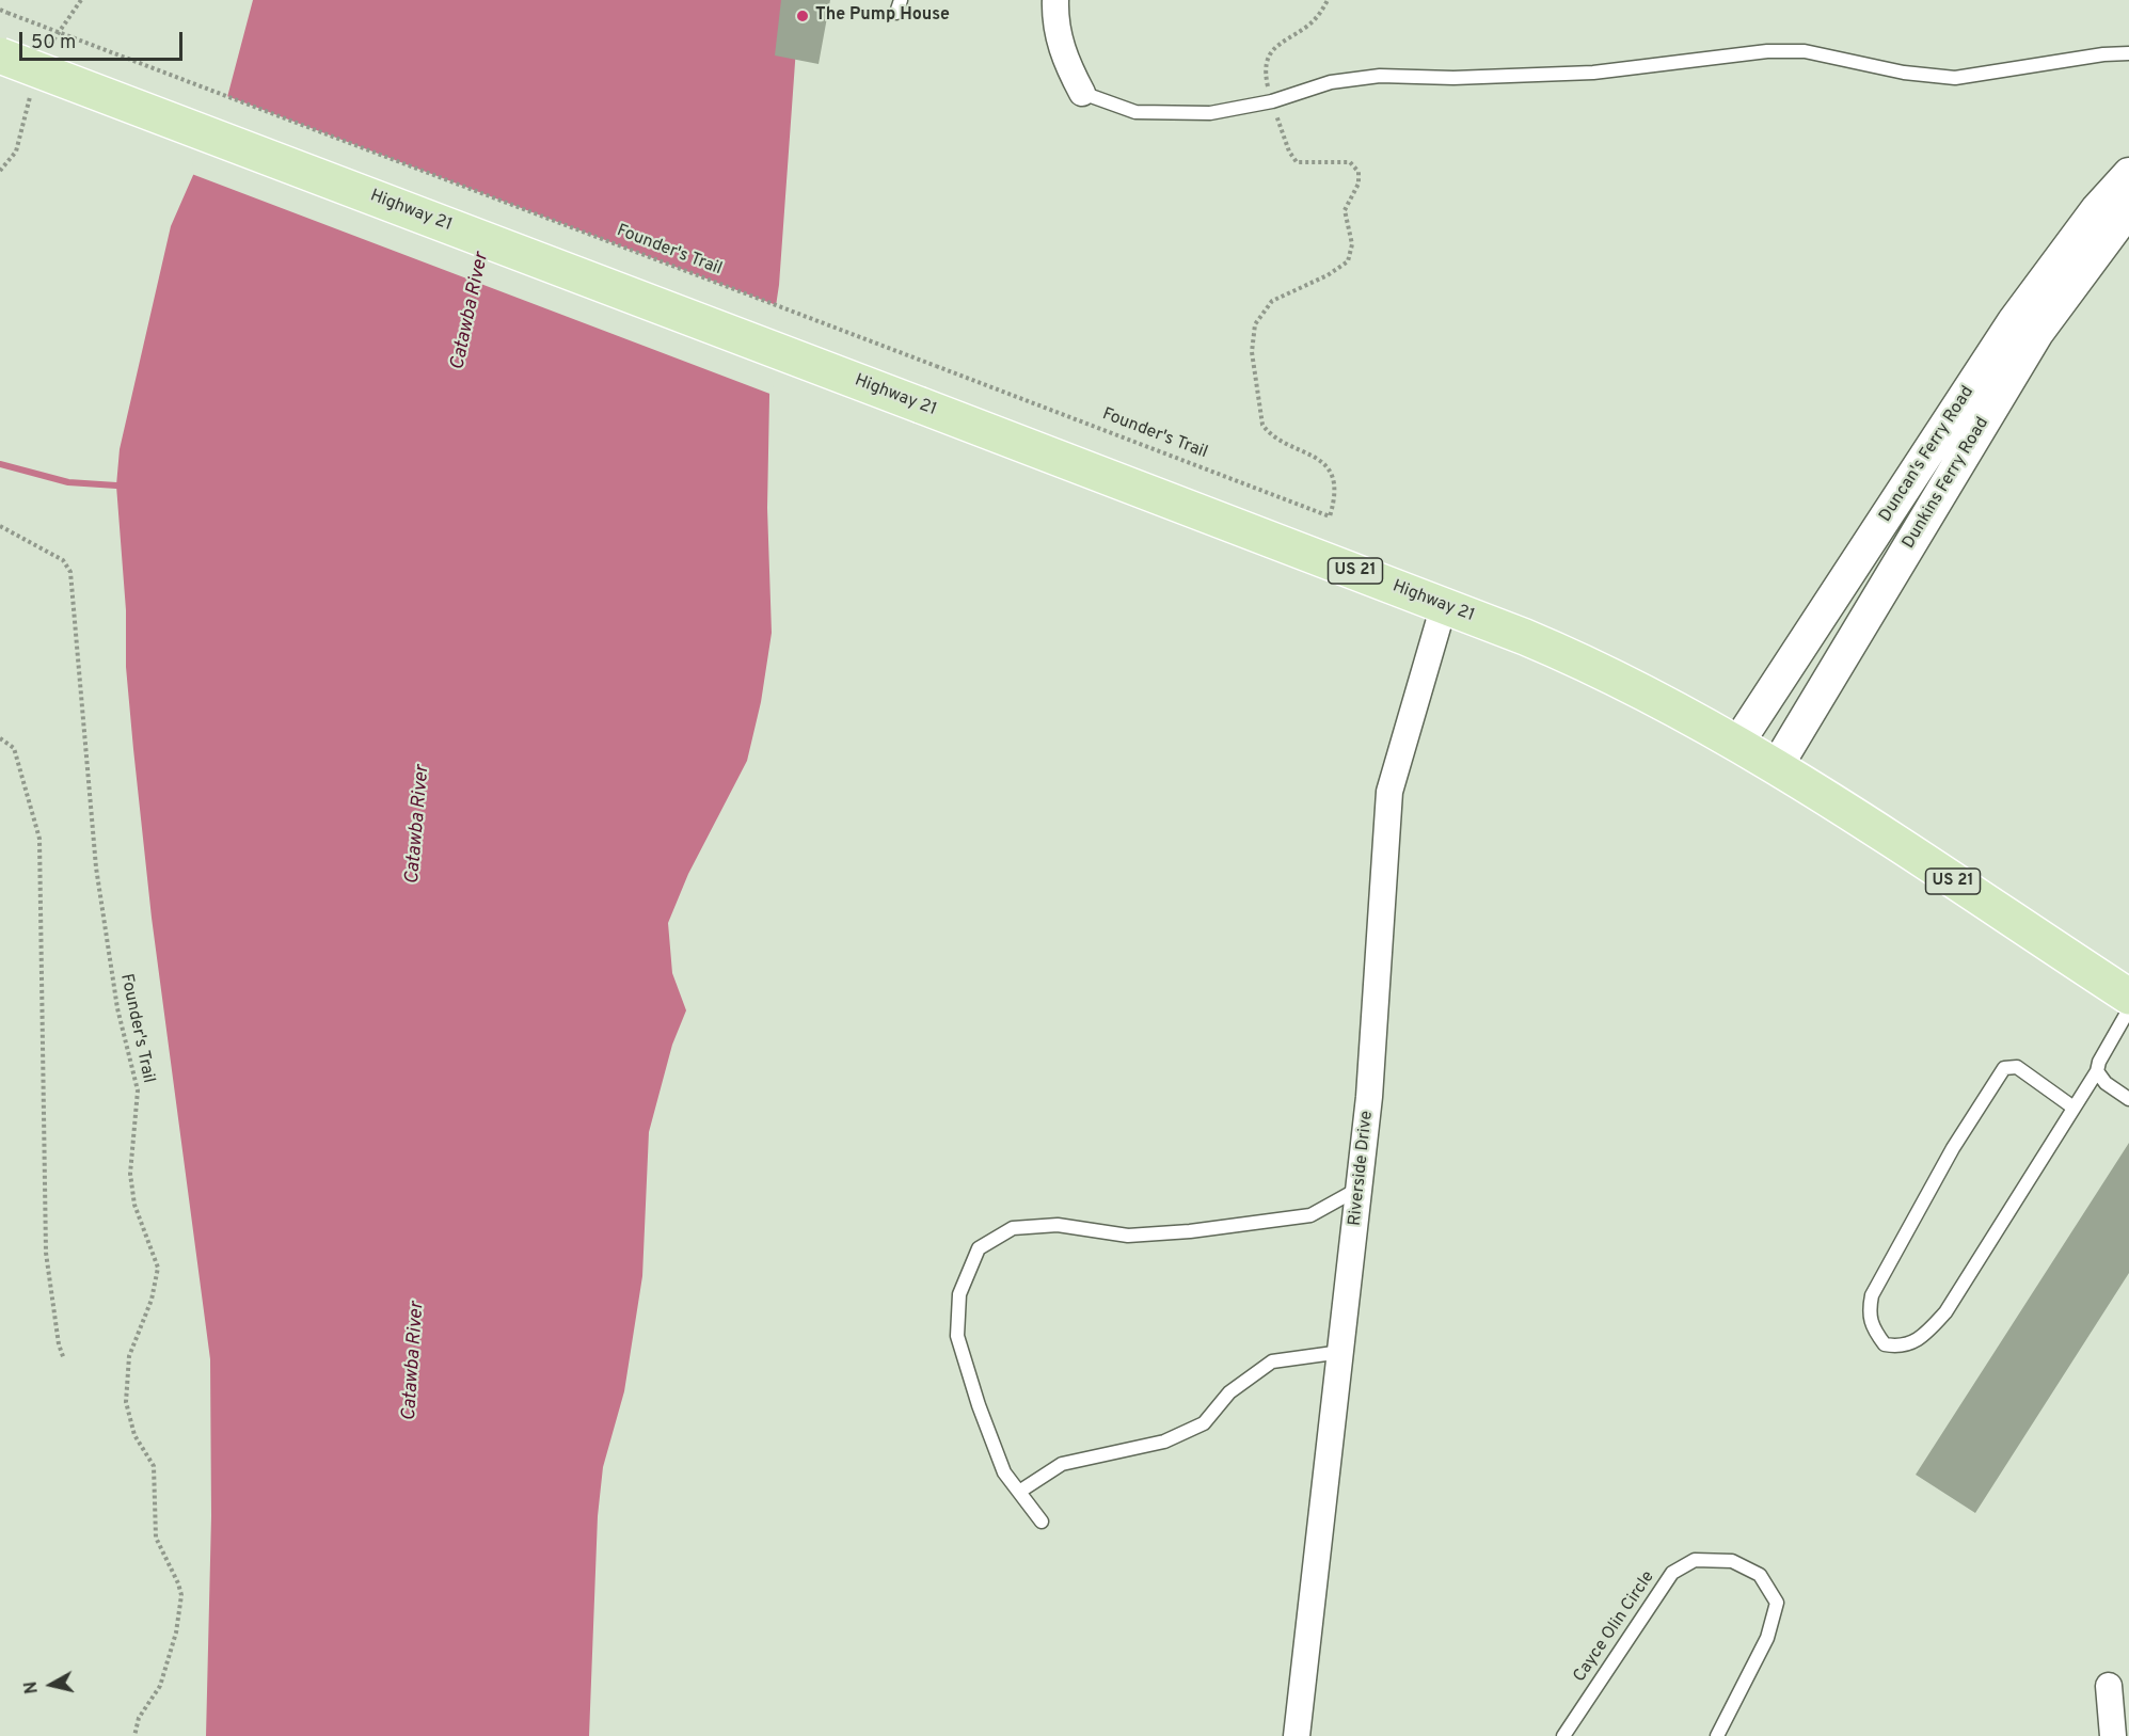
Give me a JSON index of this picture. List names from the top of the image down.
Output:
{
  "streets": {
    "main road": ["Highway 21", "US 21"],
    "street": ["Duncan's Ferry Road", "Dunkins Ferry Road", "Riverside Drive"],
    "lane": ["Cayce Olin Circle"],
    "path": ["Founder's Trail"]
  },
  "crossings": [
    ["Highway 21", "Duncan's Ferry Road"],
    ["Highway 21", "Dunkins Ferry Road"],
    ["Highway 21", "US 21"],
    ["Highway 21", "Riverside Drive"],
    ["Dunkins Ferry Road", "US 21"]
  ],
  "water": ["Catawba River"],
  "places": ["The Pump House"],
  "scale_bar": "50 m",
  "north": "left"
}
